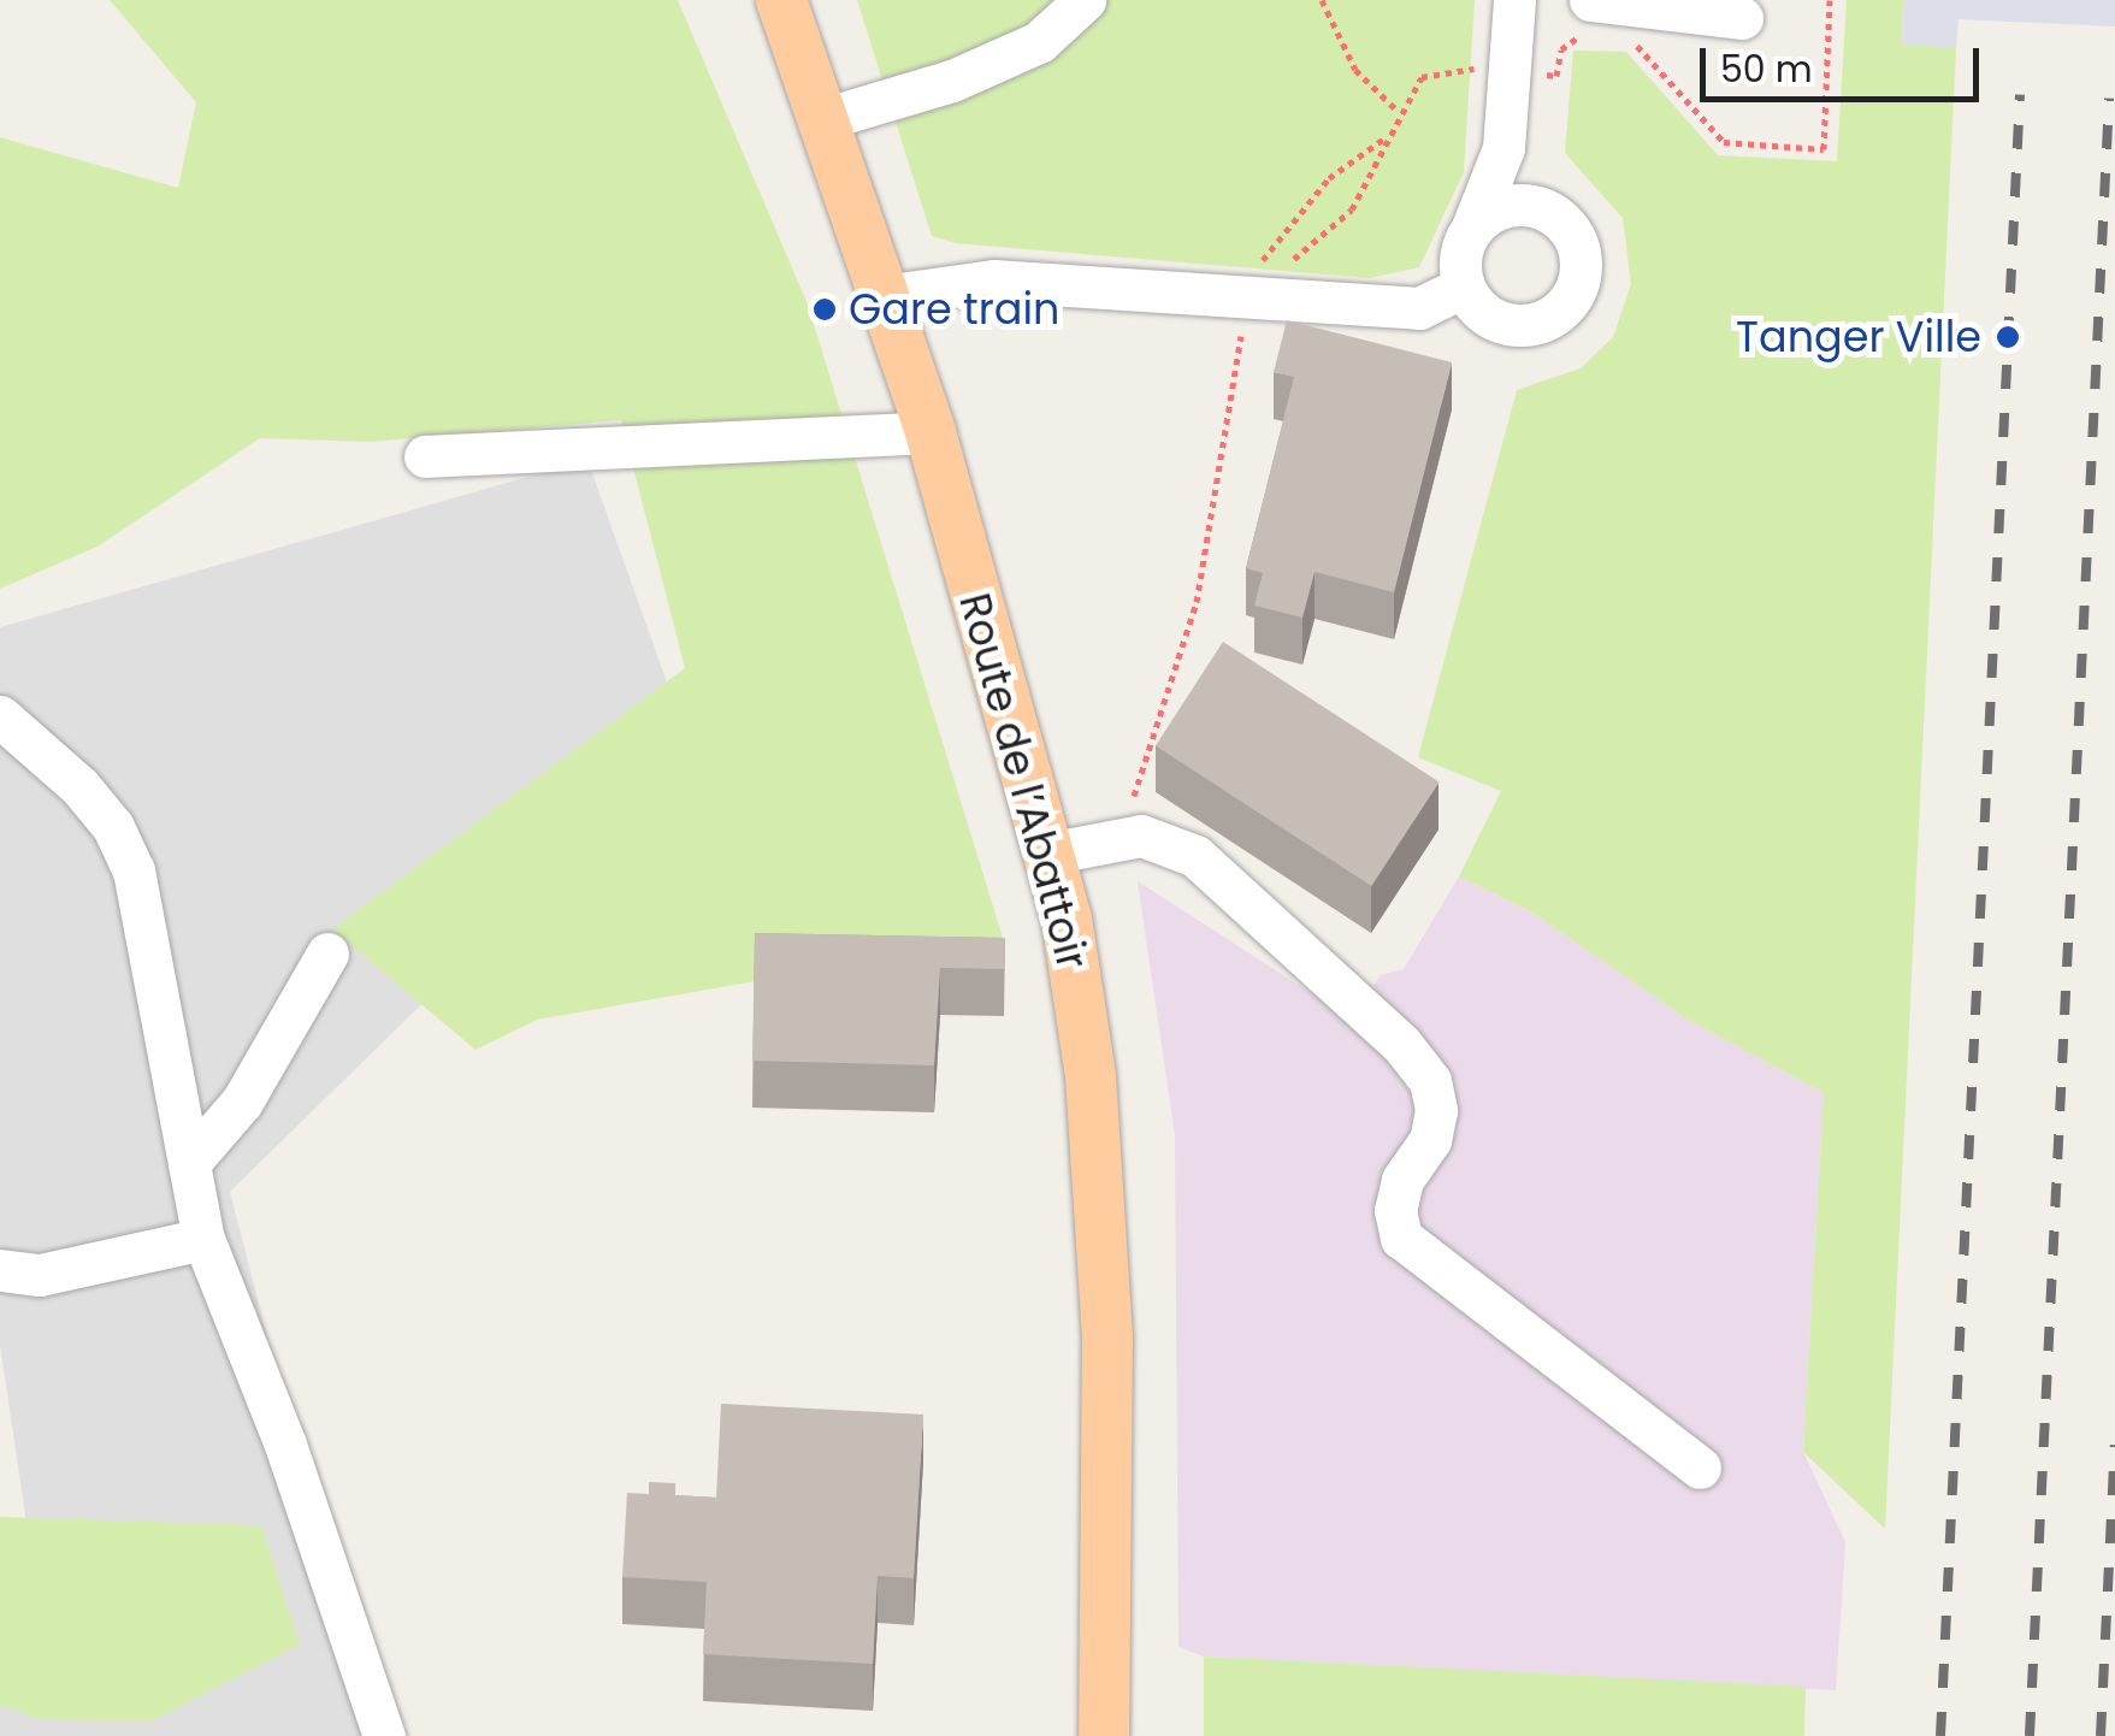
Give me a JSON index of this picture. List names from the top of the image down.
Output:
{
  "streets": {
    "main road": ["Route de l’Abattoir"]
  },
  "places": ["Gare train", "Tanger Ville"],
  "scale_bar": "50 m"
}
